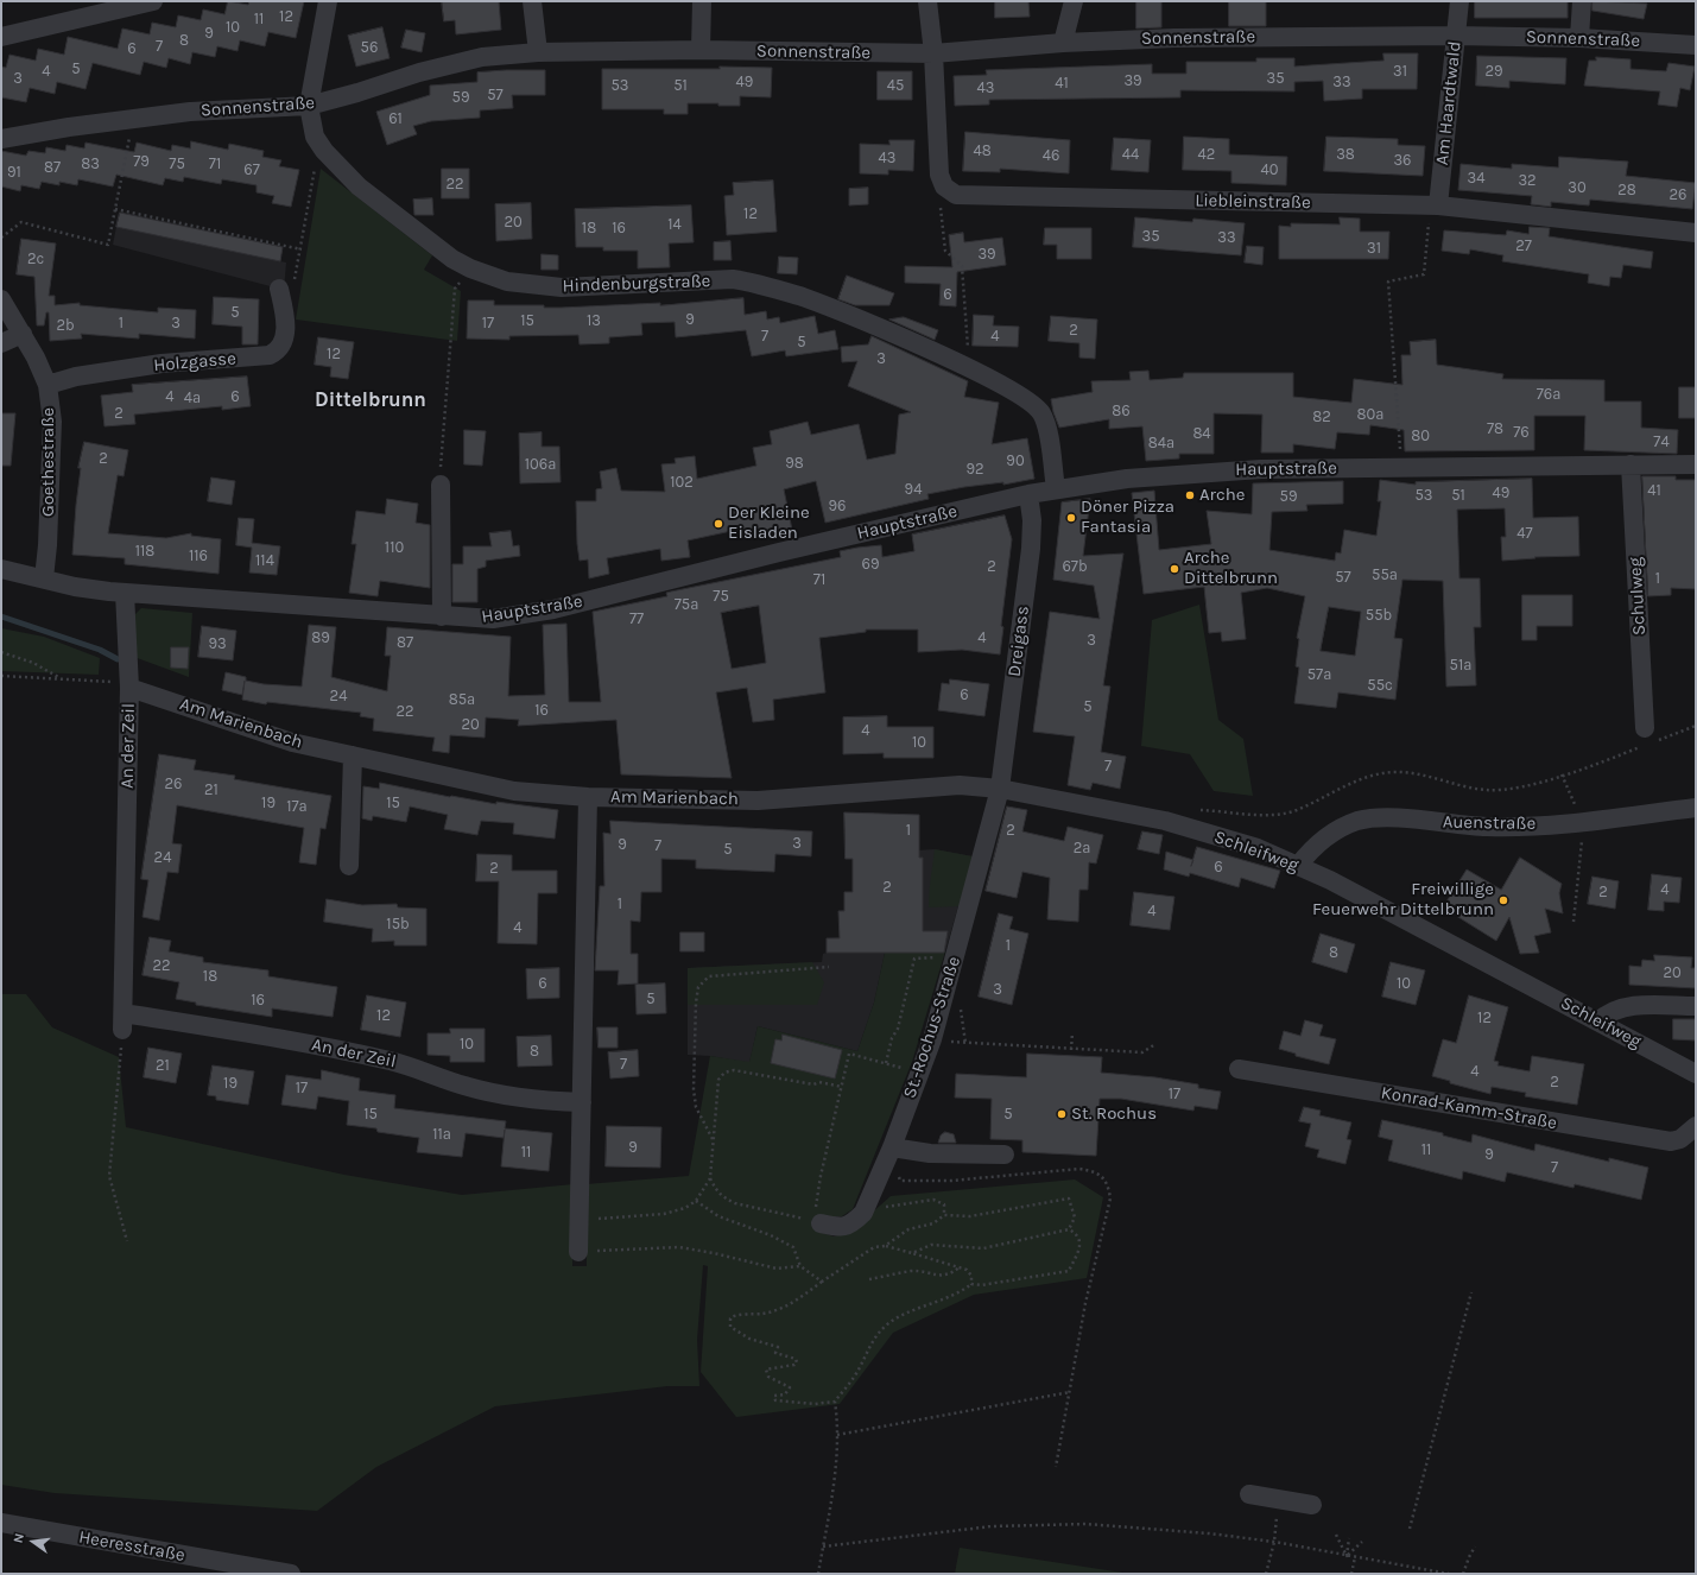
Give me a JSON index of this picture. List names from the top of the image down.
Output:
{
  "streets": {
    "street": [
      "Sonnenstraße",
      "Am Haardtwald",
      "Liebleinstraße",
      "Hindenburgstraße",
      "Holzgasse",
      "Goethestraße",
      "Hauptstraße",
      "Schulweg",
      "Dreigass",
      "Am Marienbach",
      "An der Zeil",
      "Auenstraße",
      "Schleifweg",
      "St.-Rochus-Straße",
      "Konrad-Kamm-Straße",
      "Heeresstraße"
    ]
  },
  "crossings": [
    ["Sonnenstraße", "Am Haardtwald"],
    ["Sonnenstraße", "Liebleinstraße"],
    ["Sonnenstraße", "Hindenburgstraße"],
    ["Am Haardtwald", "Liebleinstraße"],
    ["Hindenburgstraße", "Hauptstraße"],
    ["Holzgasse", "Goethestraße"],
    ["Goethestraße", "Hauptstraße"],
    ["Hauptstraße", "Schulweg"],
    ["Hauptstraße", "Dreigass"],
    ["Hauptstraße", "An der Zeil"],
    ["Dreigass", "Am Marienbach"],
    ["Dreigass", "Schleifweg"],
    ["Dreigass", "St.-Rochus-Straße"],
    ["Am Marienbach", "An der Zeil"],
    ["Am Marienbach", "Schleifweg"],
    ["Am Marienbach", "St.-Rochus-Straße"],
    ["Auenstraße", "Schleifweg"],
    ["Schleifweg", "St.-Rochus-Straße"]
  ],
  "districts": ["Dittelbrunn"],
  "places": [
    "Arche",
    "Döner Pizza Fantasia",
    "Der Kleine Eisladen",
    "Arche Dittelbrunn",
    "Freiwillige Feuerwehr Dittelbrunn",
    "St. Rochus"
  ],
  "house_numbers": [
    "12",
    "11",
    "10",
    "9",
    "8",
    "7",
    "56",
    "6",
    "5",
    "4",
    "31",
    "29",
    "3",
    "35",
    "39",
    "49",
    "33",
    "41",
    "53",
    "51",
    "45",
    "43",
    "57",
    "59",
    "61",
    "48",
    "44",
    "42",
    "38",
    "46",
    "43",
    "36",
    "79",
    "83",
    "75",
    "71",
    "87",
    "67",
    "40",
    "91",
    "34",
    "32",
    "22",
    "30",
    "28",
    "26",
    "12",
    "20",
    "14",
    "18",
    "16",
    "35",
    "33",
    "27",
    "31",
    "39",
    "2c",
    "6",
    "5",
    "9",
    "15",
    "13",
    "1",
    "3",
    "17",
    "2b",
    "2",
    "7",
    "4",
    "5",
    "12",
    "3",
    "76a",
    "4",
    "6",
    "4a",
    "86",
    "2",
    "80a",
    "82",
    "78",
    "76",
    "84",
    "80",
    "74",
    "84a",
    "2",
    "90",
    "98",
    "106a",
    "92",
    "102",
    "94",
    "41",
    "49",
    "53",
    "51",
    "59",
    "96",
    "47",
    "110",
    "118",
    "116",
    "114",
    "69",
    "2",
    "67b",
    "55a",
    "57",
    "1",
    "71",
    "75",
    "75a",
    "55b",
    "77",
    "89",
    "4",
    "3",
    "87",
    "93",
    "51a",
    "57a",
    "55c",
    "6",
    "24",
    "85a",
    "5",
    "16",
    "22",
    "20",
    "4",
    "10",
    "7",
    "26",
    "21",
    "19",
    "15",
    "17a",
    "1",
    "2",
    "3",
    "9",
    "7",
    "2a",
    "5",
    "24",
    "6",
    "2",
    "2",
    "4",
    "2",
    "1",
    "4",
    "15b",
    "4",
    "1",
    "8",
    "22",
    "20",
    "18",
    "6",
    "10",
    "3",
    "5",
    "16",
    "12",
    "12",
    "10",
    "8",
    "7",
    "21",
    "4",
    "2",
    "19",
    "17",
    "17",
    "15",
    "5",
    "11a",
    "9",
    "11",
    "11",
    "9",
    "7"
  ],
  "north": "left"
}
